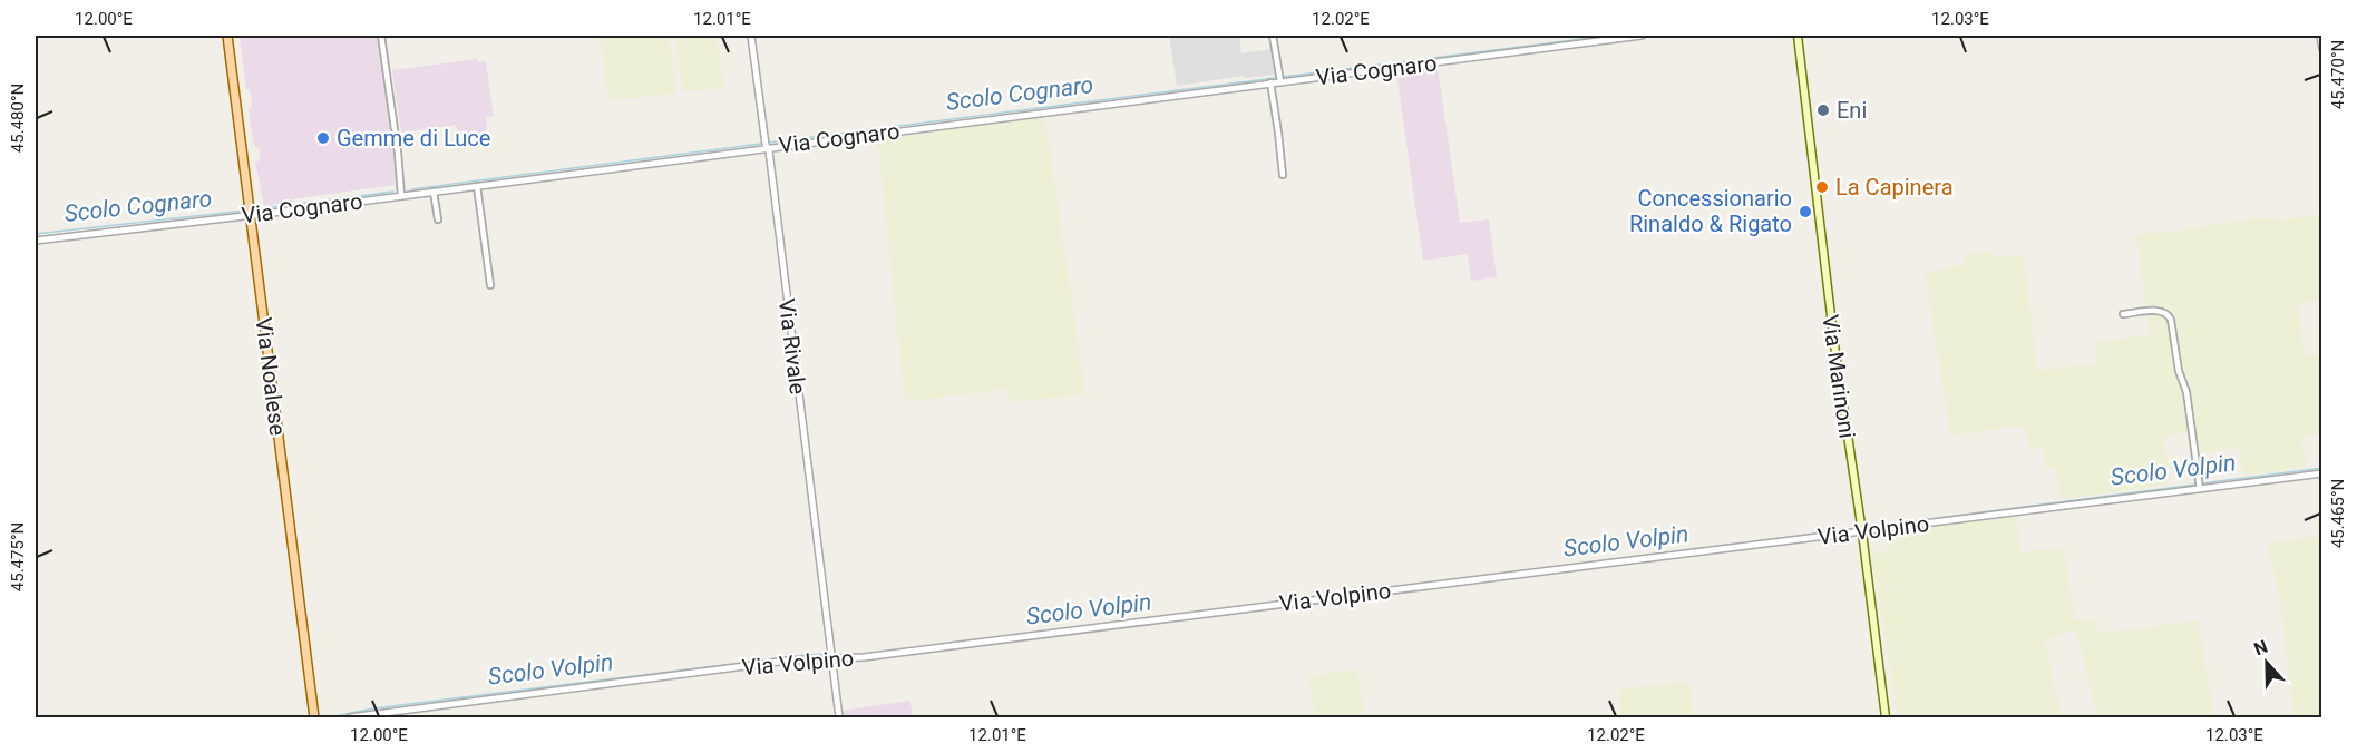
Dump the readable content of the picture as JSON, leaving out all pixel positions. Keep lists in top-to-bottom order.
{
  "streets": {
    "main road": ["Via Noalese", "Via Marinoni"],
    "street": ["Via Cognaro", "Via Rivale", "Via Volpino"]
  },
  "crossings": [
    ["Via Cognaro", "Via Rivale"],
    ["Via Cognaro", "Via Noalese"],
    ["Via Rivale", "Via Volpino"],
    ["Via Marinoni", "Via Volpino"]
  ],
  "water": ["Scolo Cognaro", "Scolo Volpin"],
  "places": [
    "Eni",
    "Gemme di Luce",
    "La Capinera",
    "Concessionario Rinaldo & Rigato"
  ],
  "north": "top",
  "coordinates": [
    "12.00°E",
    "12.01°E",
    "12.02°E",
    "12.03°E",
    "45.470°N",
    "45.480°N",
    "45.465°N",
    "45.475°N"
  ]
}
